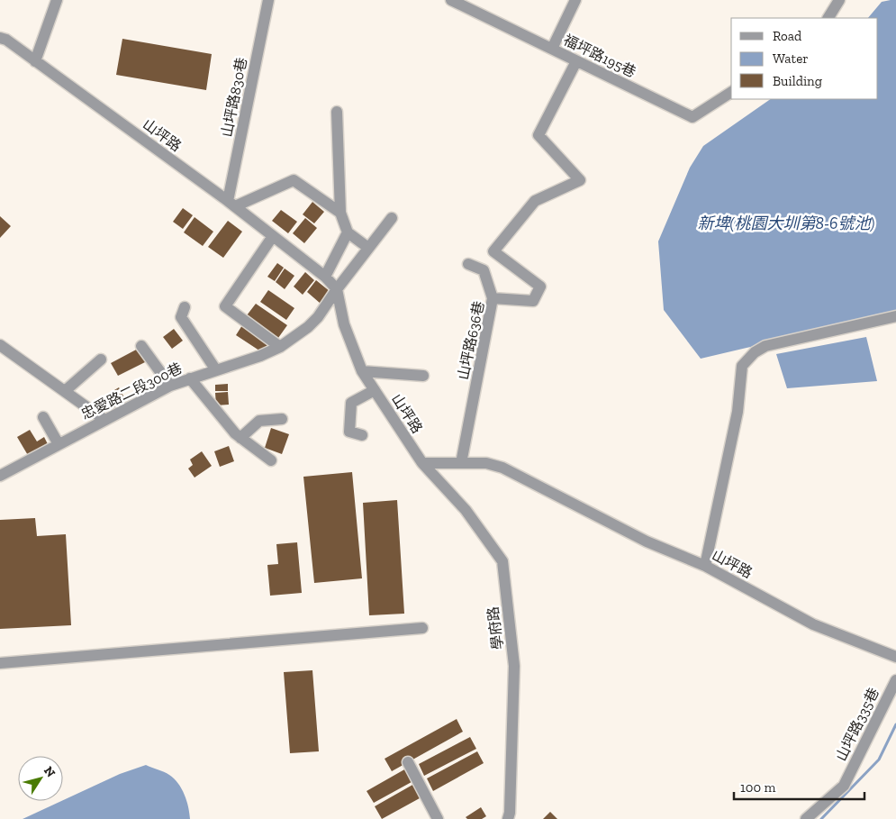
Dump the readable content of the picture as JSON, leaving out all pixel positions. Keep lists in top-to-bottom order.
{
  "streets": {
    "street": [
      "福坪路195巷",
      "山坪路830巷",
      "山坪路",
      "山坪路636巷",
      "忠愛路二段300巷",
      "學府路",
      "山坪路335巷"
    ]
  },
  "crossings": [
    ["福坪路195巷", "山坪路636巷"],
    ["山坪路830巷", "山坪路"],
    ["山坪路", "山坪路636巷"],
    ["山坪路", "忠愛路二段300巷"],
    ["山坪路", "學府路"]
  ],
  "water": ["新埤(桃園大圳第8-6號池)"],
  "legend": ["Road", "Water", "Building"],
  "scale_bar": "100 m",
  "north": "top right"
}
